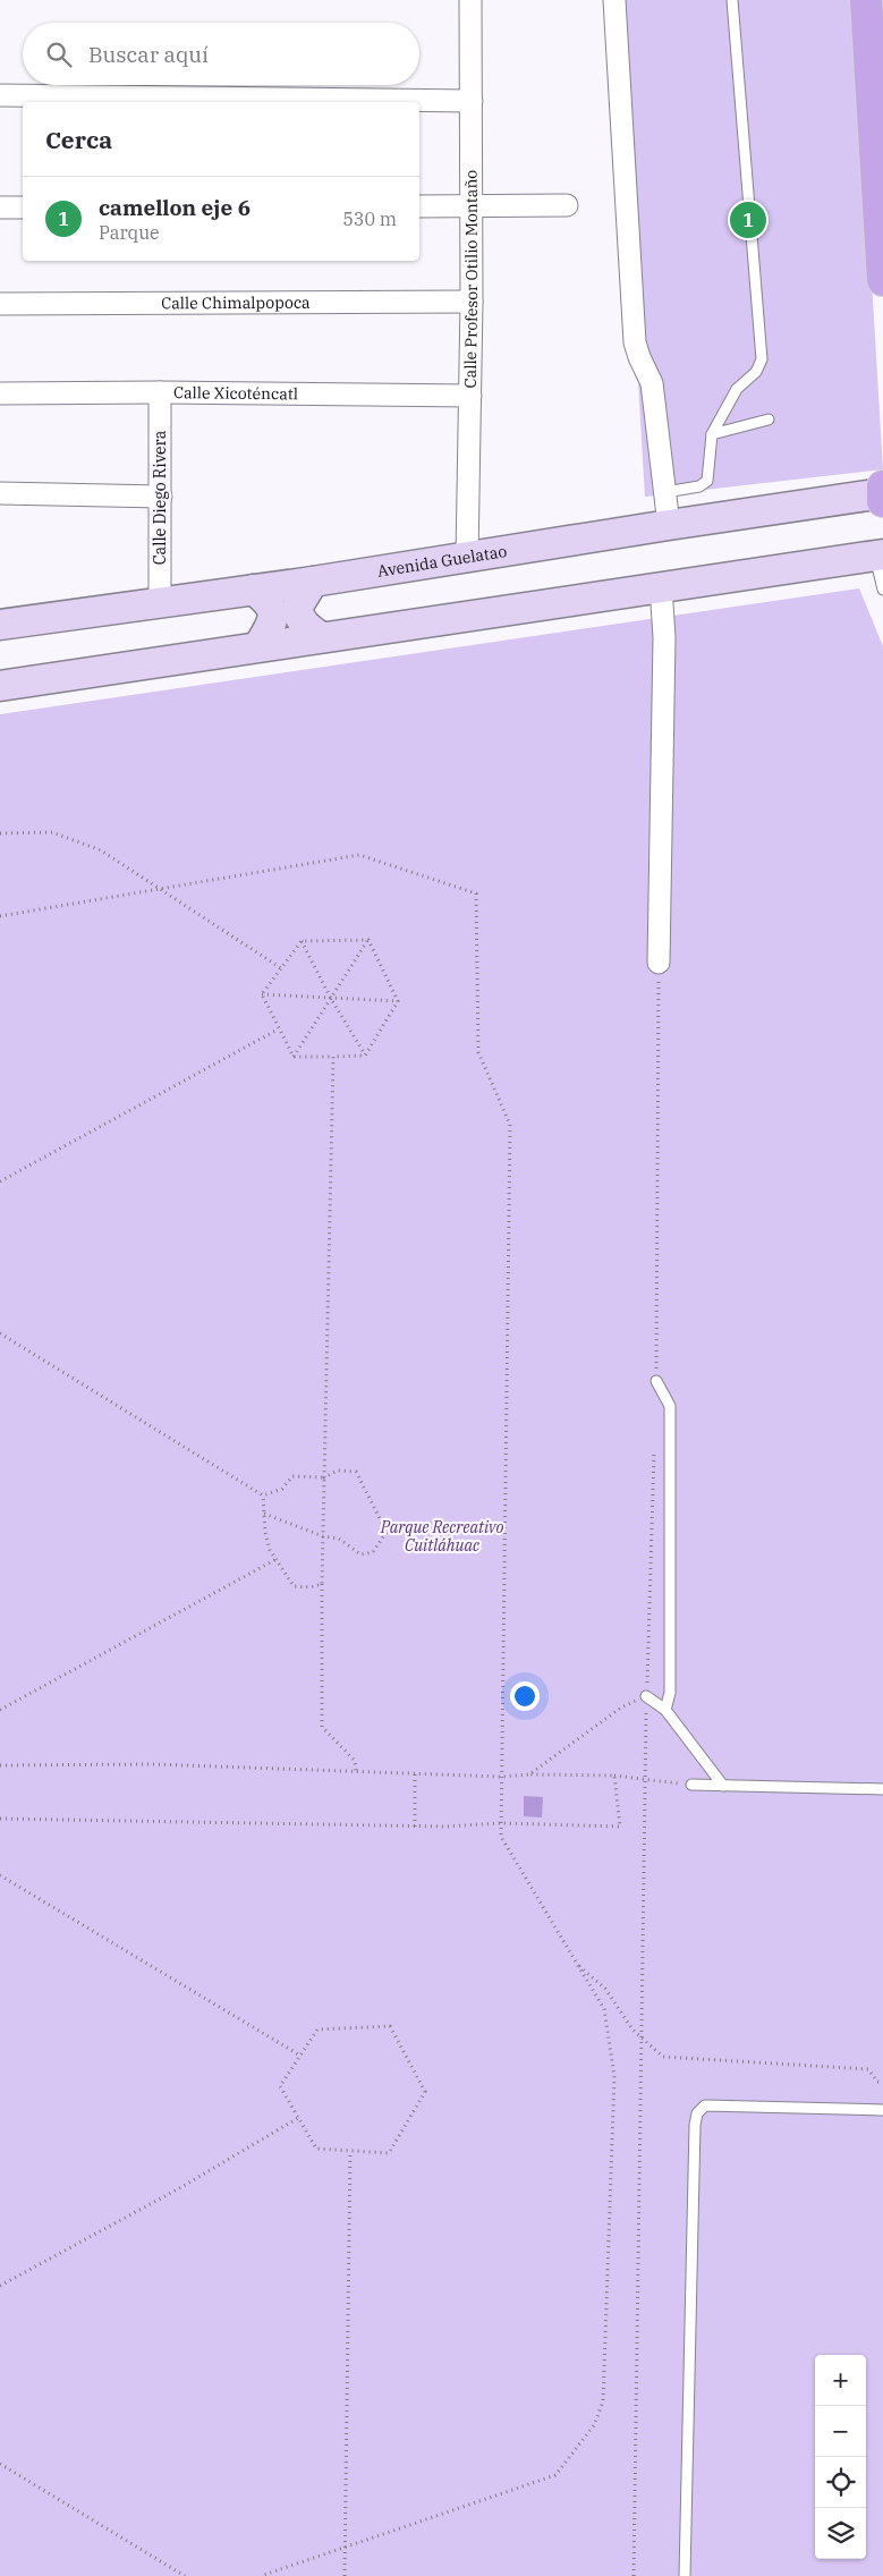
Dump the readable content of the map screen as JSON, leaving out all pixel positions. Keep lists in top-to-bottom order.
{
  "streets": {
    "main road": ["Avenida Guelatao"],
    "street": [
      "Calle Profesor Otilio Montaño",
      "Calle Chimalpopoca",
      "Calle Xicoténcatl",
      "Calle Diego Rivera"
    ]
  },
  "crossings": [
    ["Calle Profesor Otilio Montaño", "Calle Chimalpopoca"],
    ["Calle Profesor Otilio Montaño", "Calle Xicoténcatl"],
    ["Calle Profesor Otilio Montaño", "Avenida Guelatao"],
    ["Calle Xicoténcatl", "Calle Diego Rivera"],
    ["Calle Diego Rivera", "Avenida Guelatao"]
  ],
  "parks": ["Parque Recreativo Cuitláhuac"],
  "page": {
    "search": "Buscar aquí",
    "heading": "Cerca",
    "list": [
      {
        "mark": "1",
        "name": "camellon eje 6",
        "note": "Parque",
        "value": "530 m"
      }
    ],
    "pins": "1",
    "map_buttons": ["+", "−"]
  }
}
